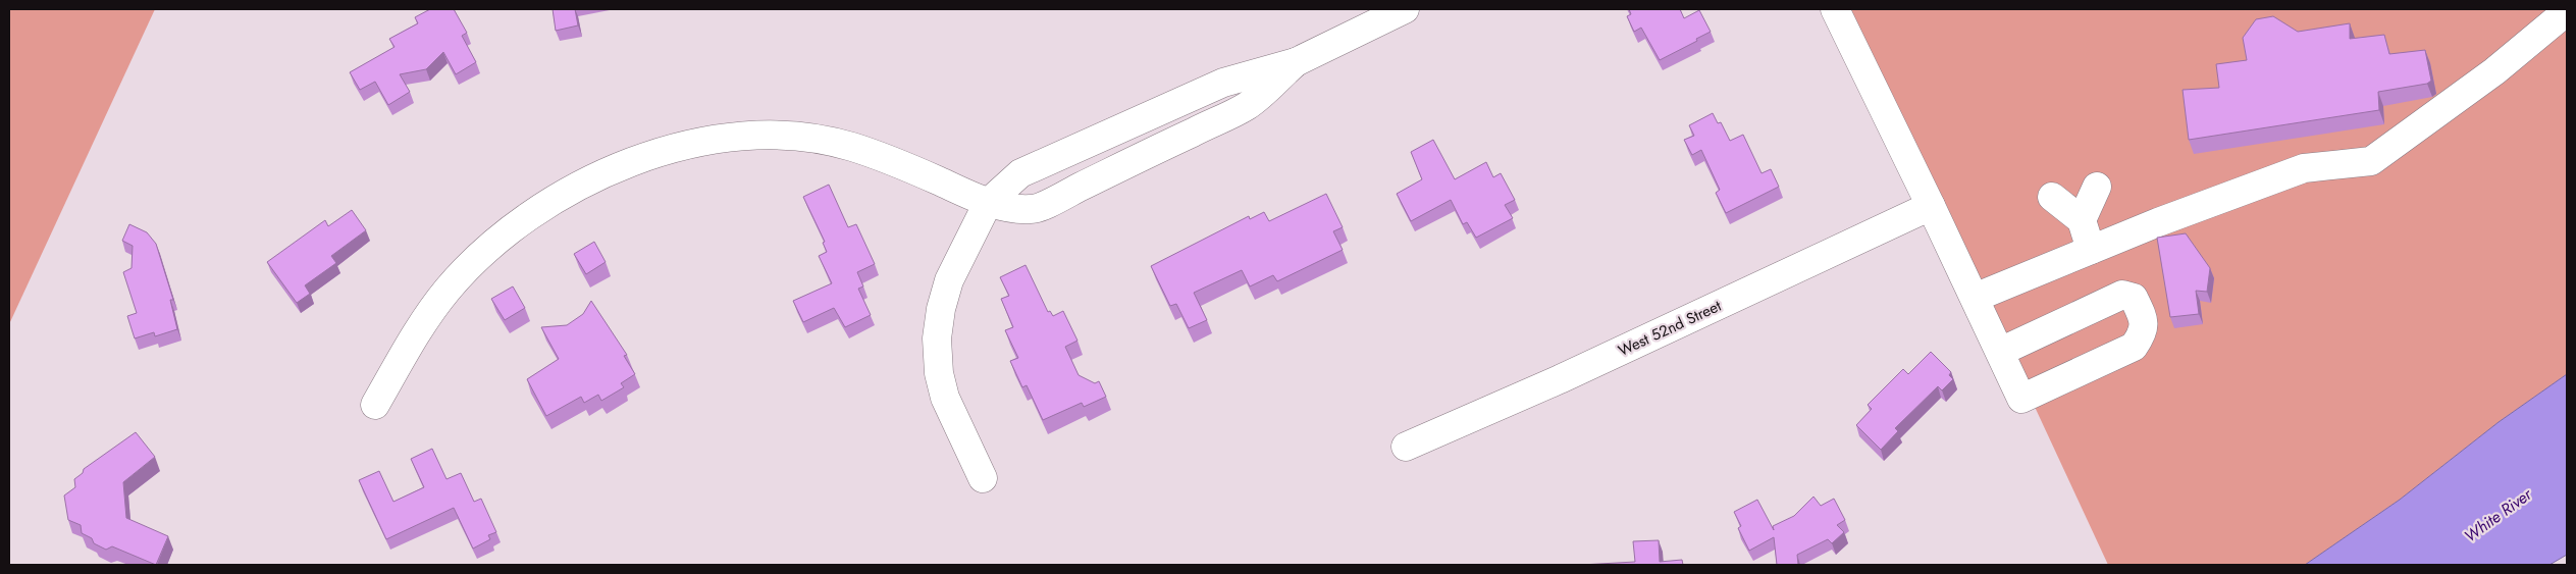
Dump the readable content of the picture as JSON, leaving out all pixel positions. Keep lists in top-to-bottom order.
{
  "streets": {
    "street": ["West 52nd Street"]
  },
  "water": ["White River"]
}
